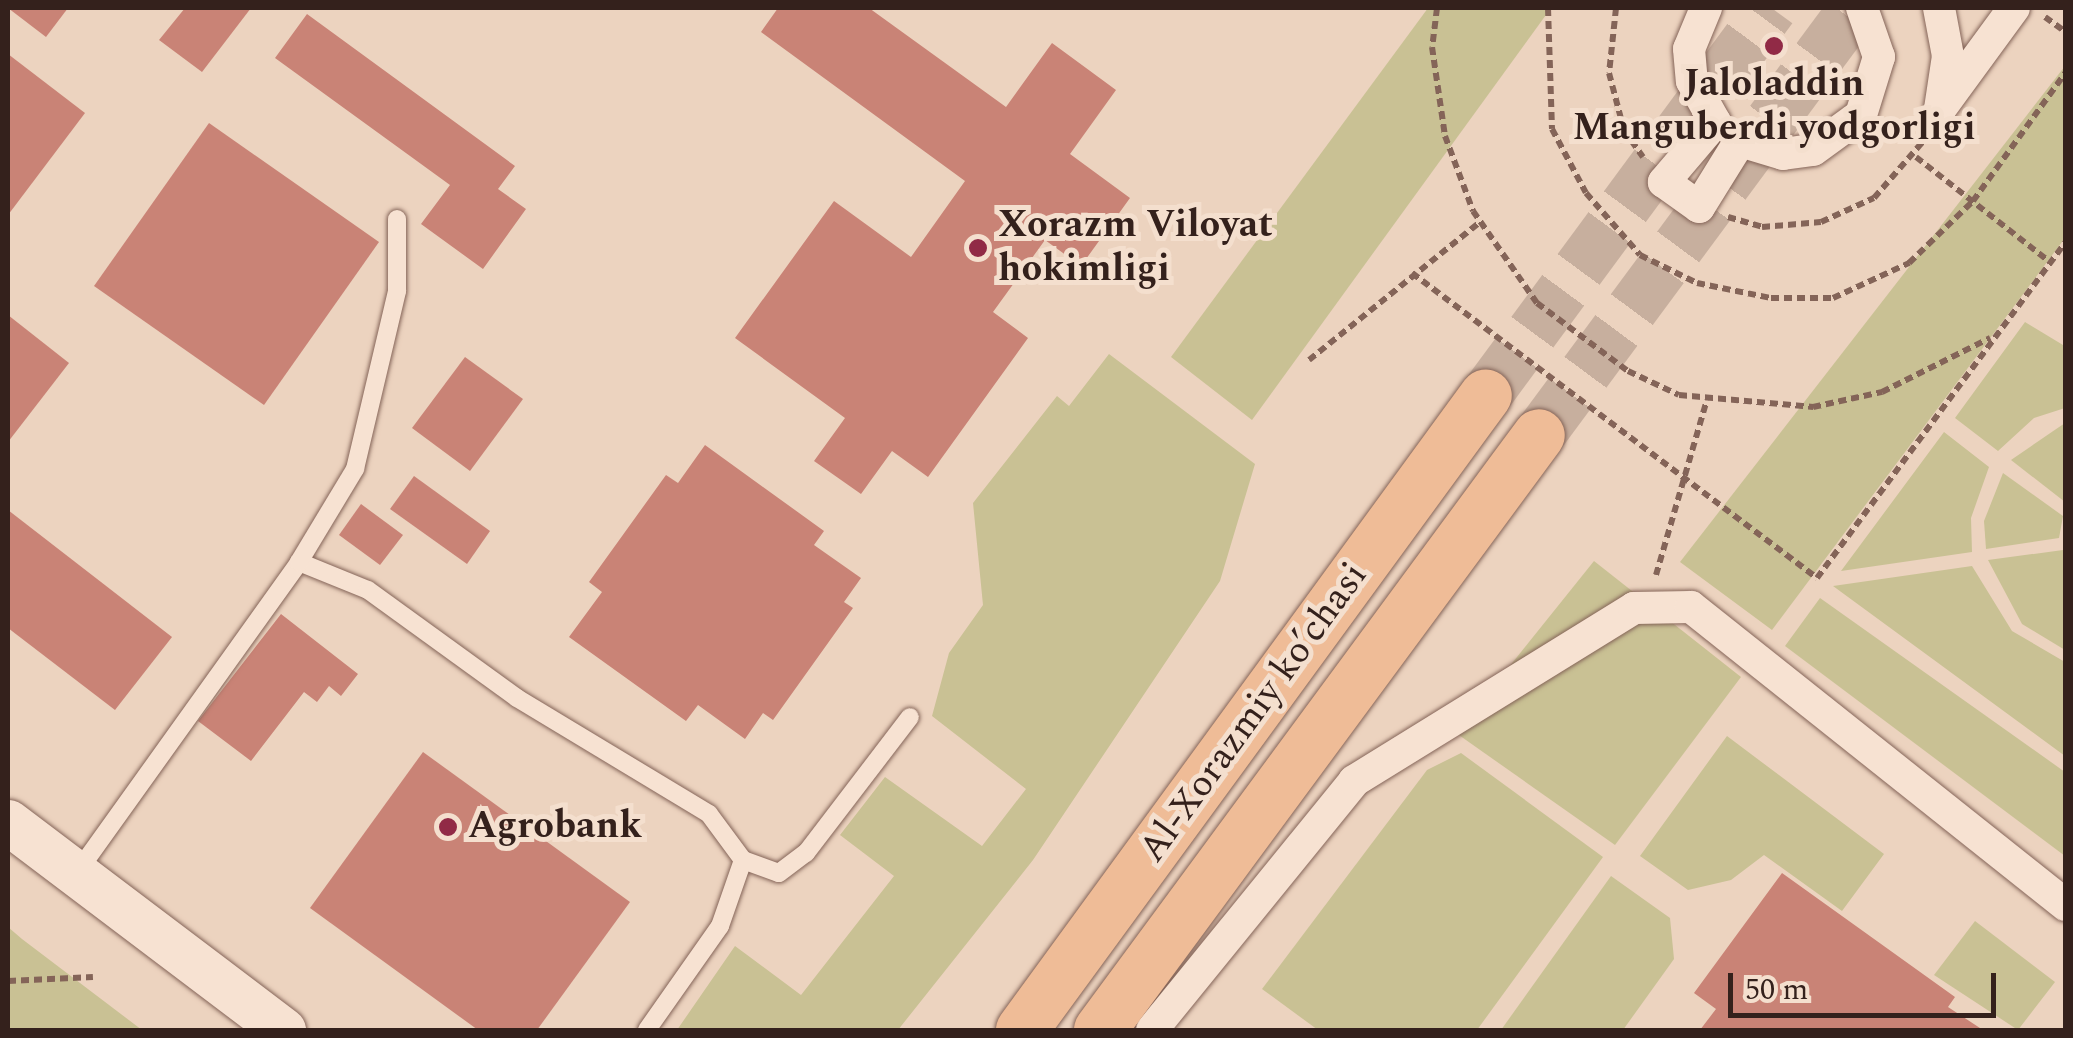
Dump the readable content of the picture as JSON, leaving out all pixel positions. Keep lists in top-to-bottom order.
{
  "streets": {
    "main road": ["Al-Xorazmiy ko’chasi"]
  },
  "places": ["Jaloladdin Manguberdi yodgorligi", "Xorazm Viloyat hokimligi", "Agrobank"],
  "scale_bar": "50 m"
}
